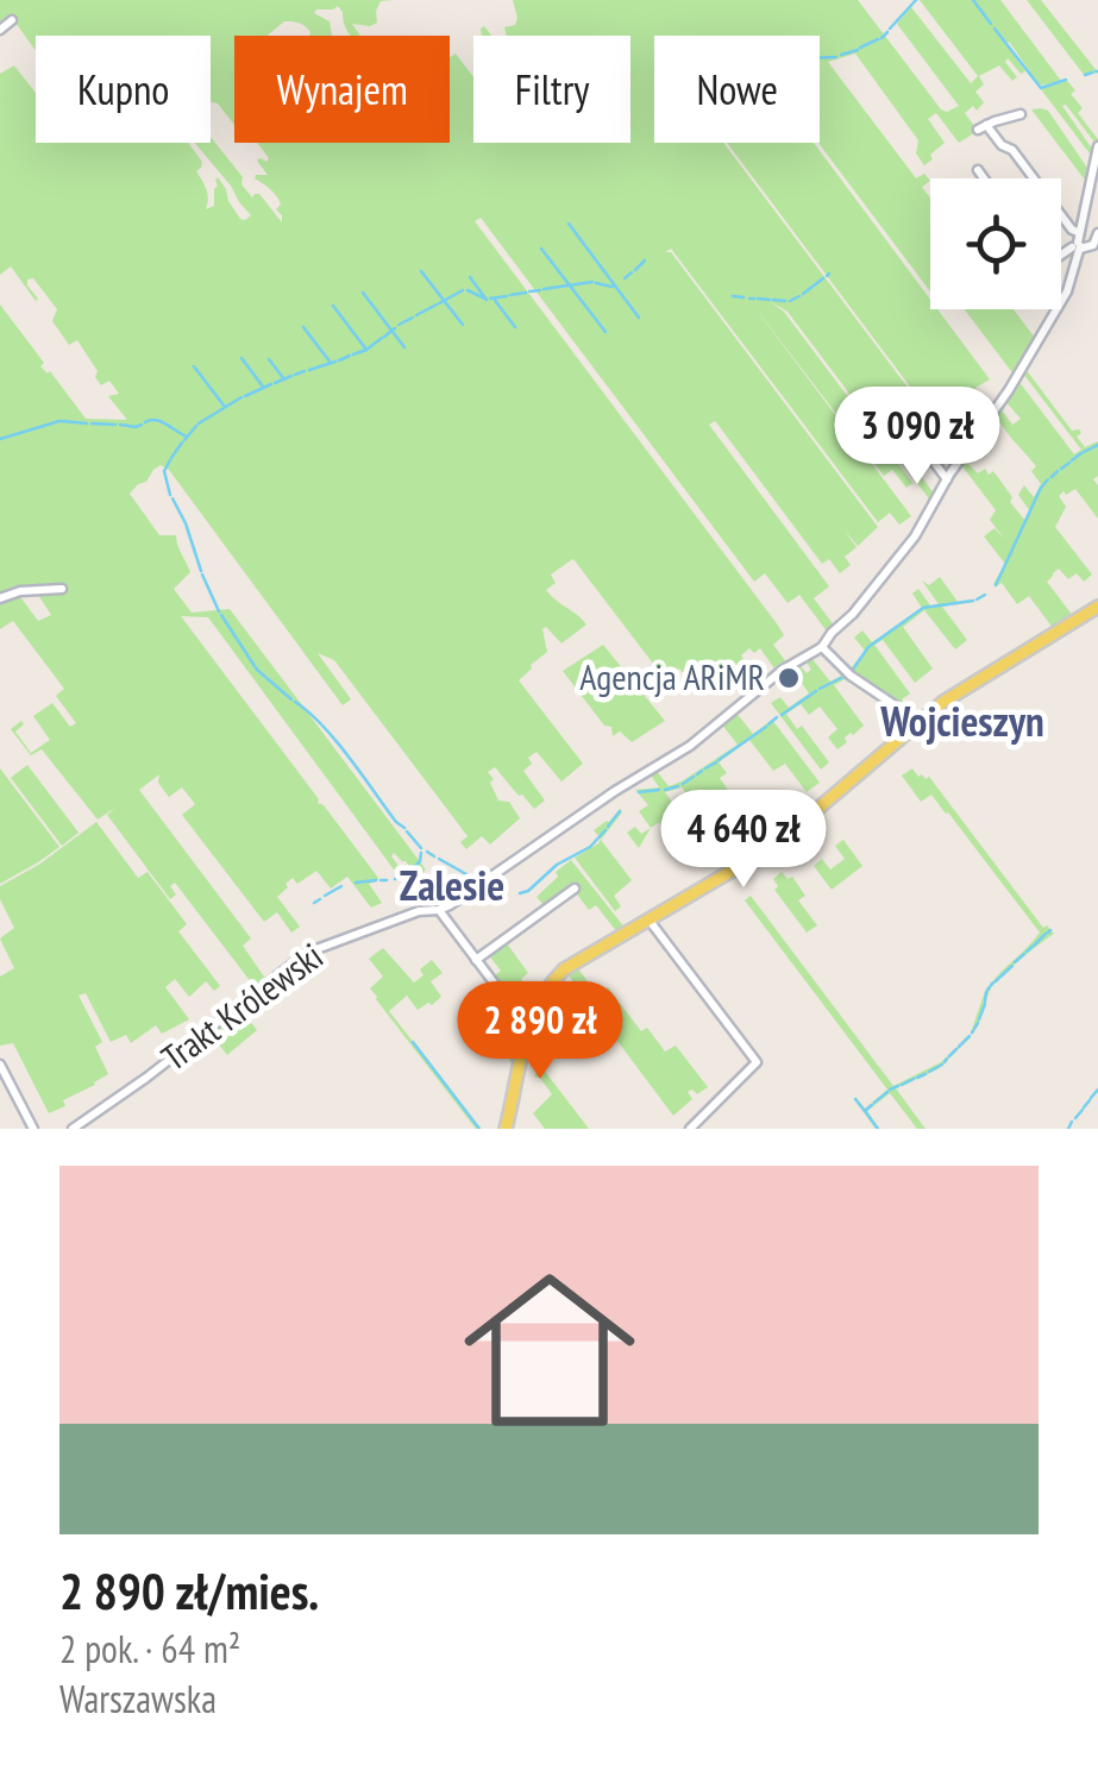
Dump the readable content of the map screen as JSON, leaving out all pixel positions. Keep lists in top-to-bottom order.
{
  "streets": {
    "street": ["Trakt Królewski"]
  },
  "districts": ["Wojcieszyn", "Zalesie"],
  "places": ["Agencja ARiMR"],
  "page": {
    "chip": [
      "Kupno",
      "Wynajem",
      "Filtry",
      "Nowe"
    ],
    "price": ["3 090 zł", "4 640 zł", "2 890 zł"],
    "list": [
      {
        "name": "2 890 zł/mies.",
        "note": "2 pok. · 64 m² · Warszawska"
      }
    ]
  }
}
